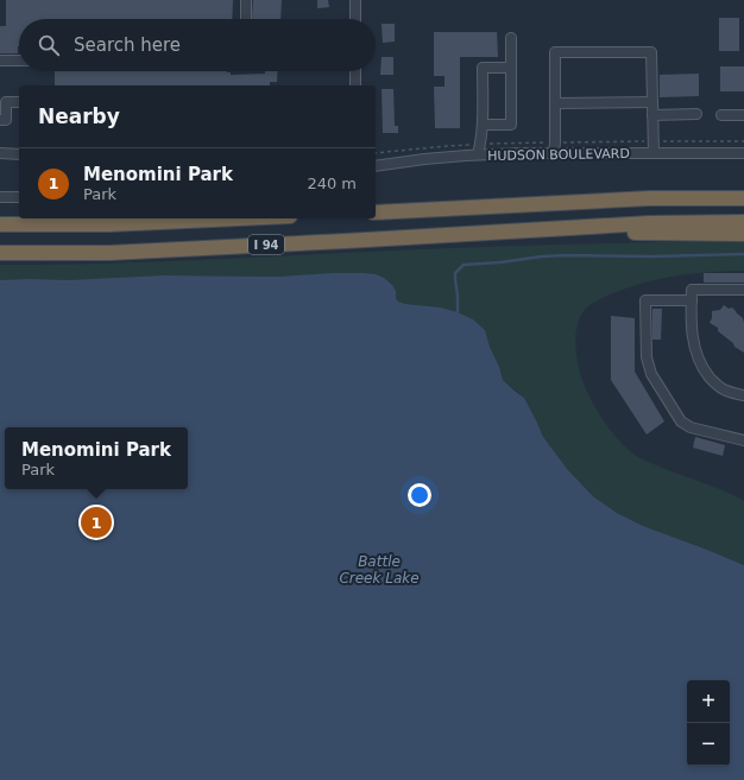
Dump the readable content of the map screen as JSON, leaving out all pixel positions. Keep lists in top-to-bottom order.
{
  "streets": {
    "highway": ["I 94"],
    "street": ["HUDSON BOULEVARD"]
  },
  "water": ["Battle Creek Lake"],
  "page": {
    "search": "Search here",
    "heading": "Nearby",
    "list": [
      {
        "mark": "1",
        "name": "Menomini Park",
        "note": "Park",
        "value": "240 m"
      }
    ],
    "popup": ["Menomini Park", "Park"],
    "pins": "1",
    "map_buttons": ["+", "−"]
  }
}
